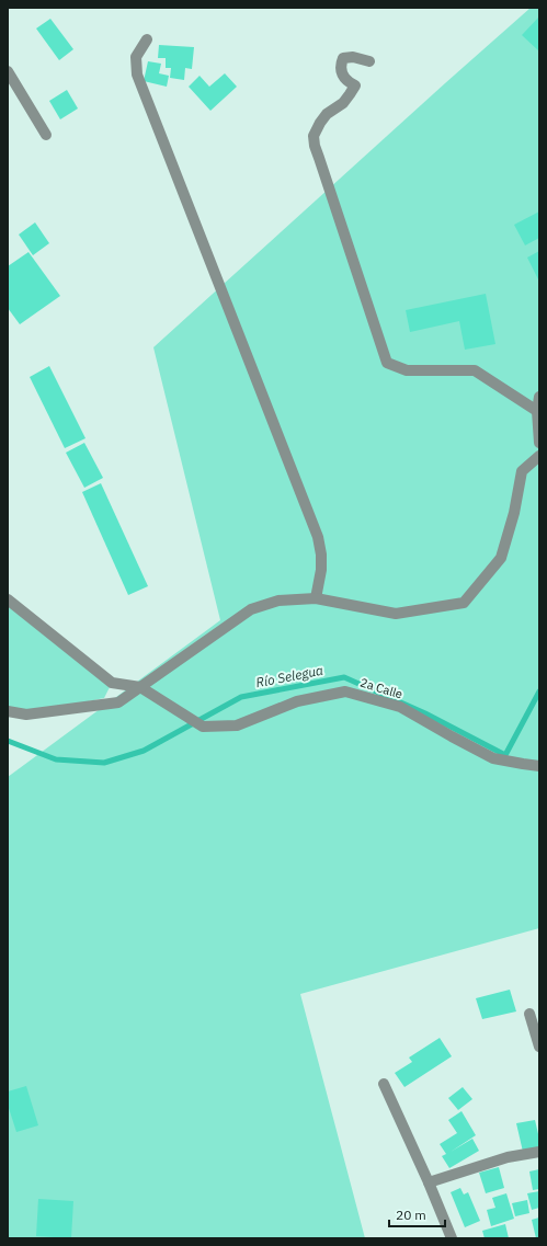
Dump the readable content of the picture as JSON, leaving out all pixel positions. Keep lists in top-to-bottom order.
{
  "streets": {
    "street": ["2a Calle"]
  },
  "water": ["Río Selegua"],
  "scale_bar": "20 m"
}
